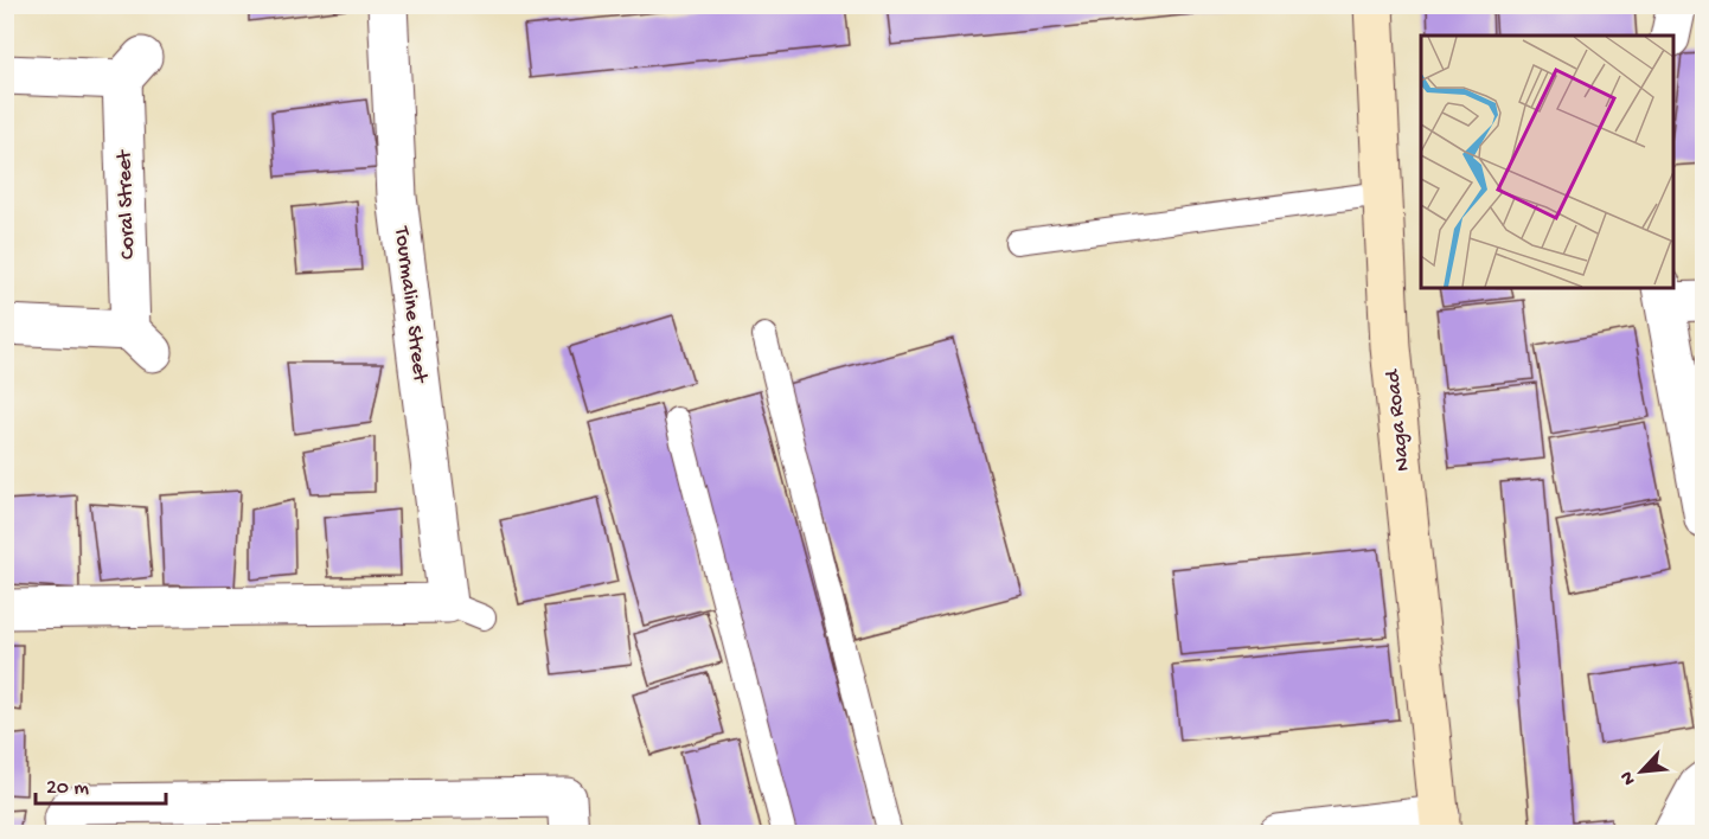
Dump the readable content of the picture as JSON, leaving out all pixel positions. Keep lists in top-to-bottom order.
{
  "streets": {
    "main road": ["Naga Road"],
    "street": ["Coral Street", "Tourmaline Street"]
  },
  "scale_bar": "20 m",
  "north": "bottom left"
}
